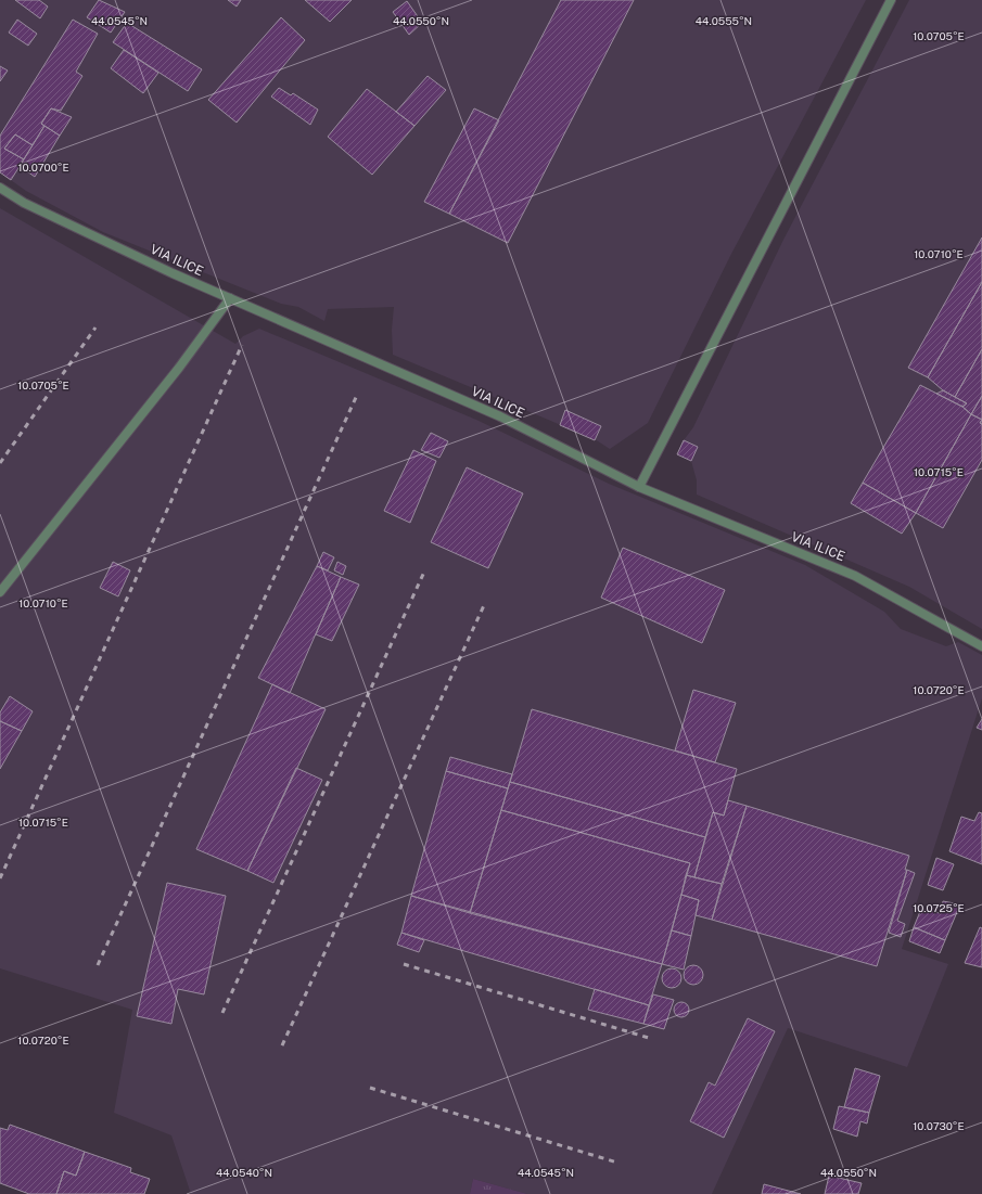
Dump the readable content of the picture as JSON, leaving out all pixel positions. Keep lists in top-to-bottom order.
{
  "streets": {
    "street": ["VIA ILICE"]
  },
  "coordinates": [
    "44.0555°N",
    "44.0545°N",
    "44.0550°N",
    "10.0705°E",
    "10.0700°E",
    "10.0710°E",
    "10.0715°E",
    "10.0720°E",
    "10.0725°E",
    "10.0730°E",
    "44.0540°N"
  ]
}
